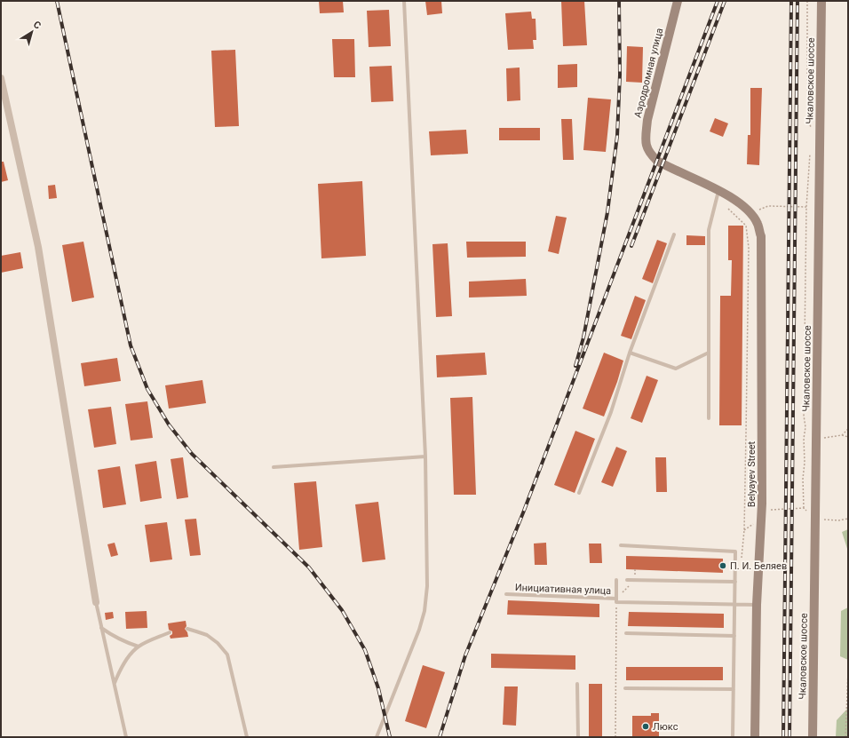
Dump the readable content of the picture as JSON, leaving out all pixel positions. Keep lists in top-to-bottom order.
{
  "streets": {
    "street": ["Аэродромная улица", "Чкаловское шоссе", "Belyayev Street"],
    "lane": ["Инициативная улица"]
  },
  "crossings": [
    ["Аэродромная улица", "Belyayev Street"],
    ["Belyayev Street", "Инициативная улица"]
  ],
  "places": ["П. И. Беляев", "Люкс"],
  "north": "top right"
}
